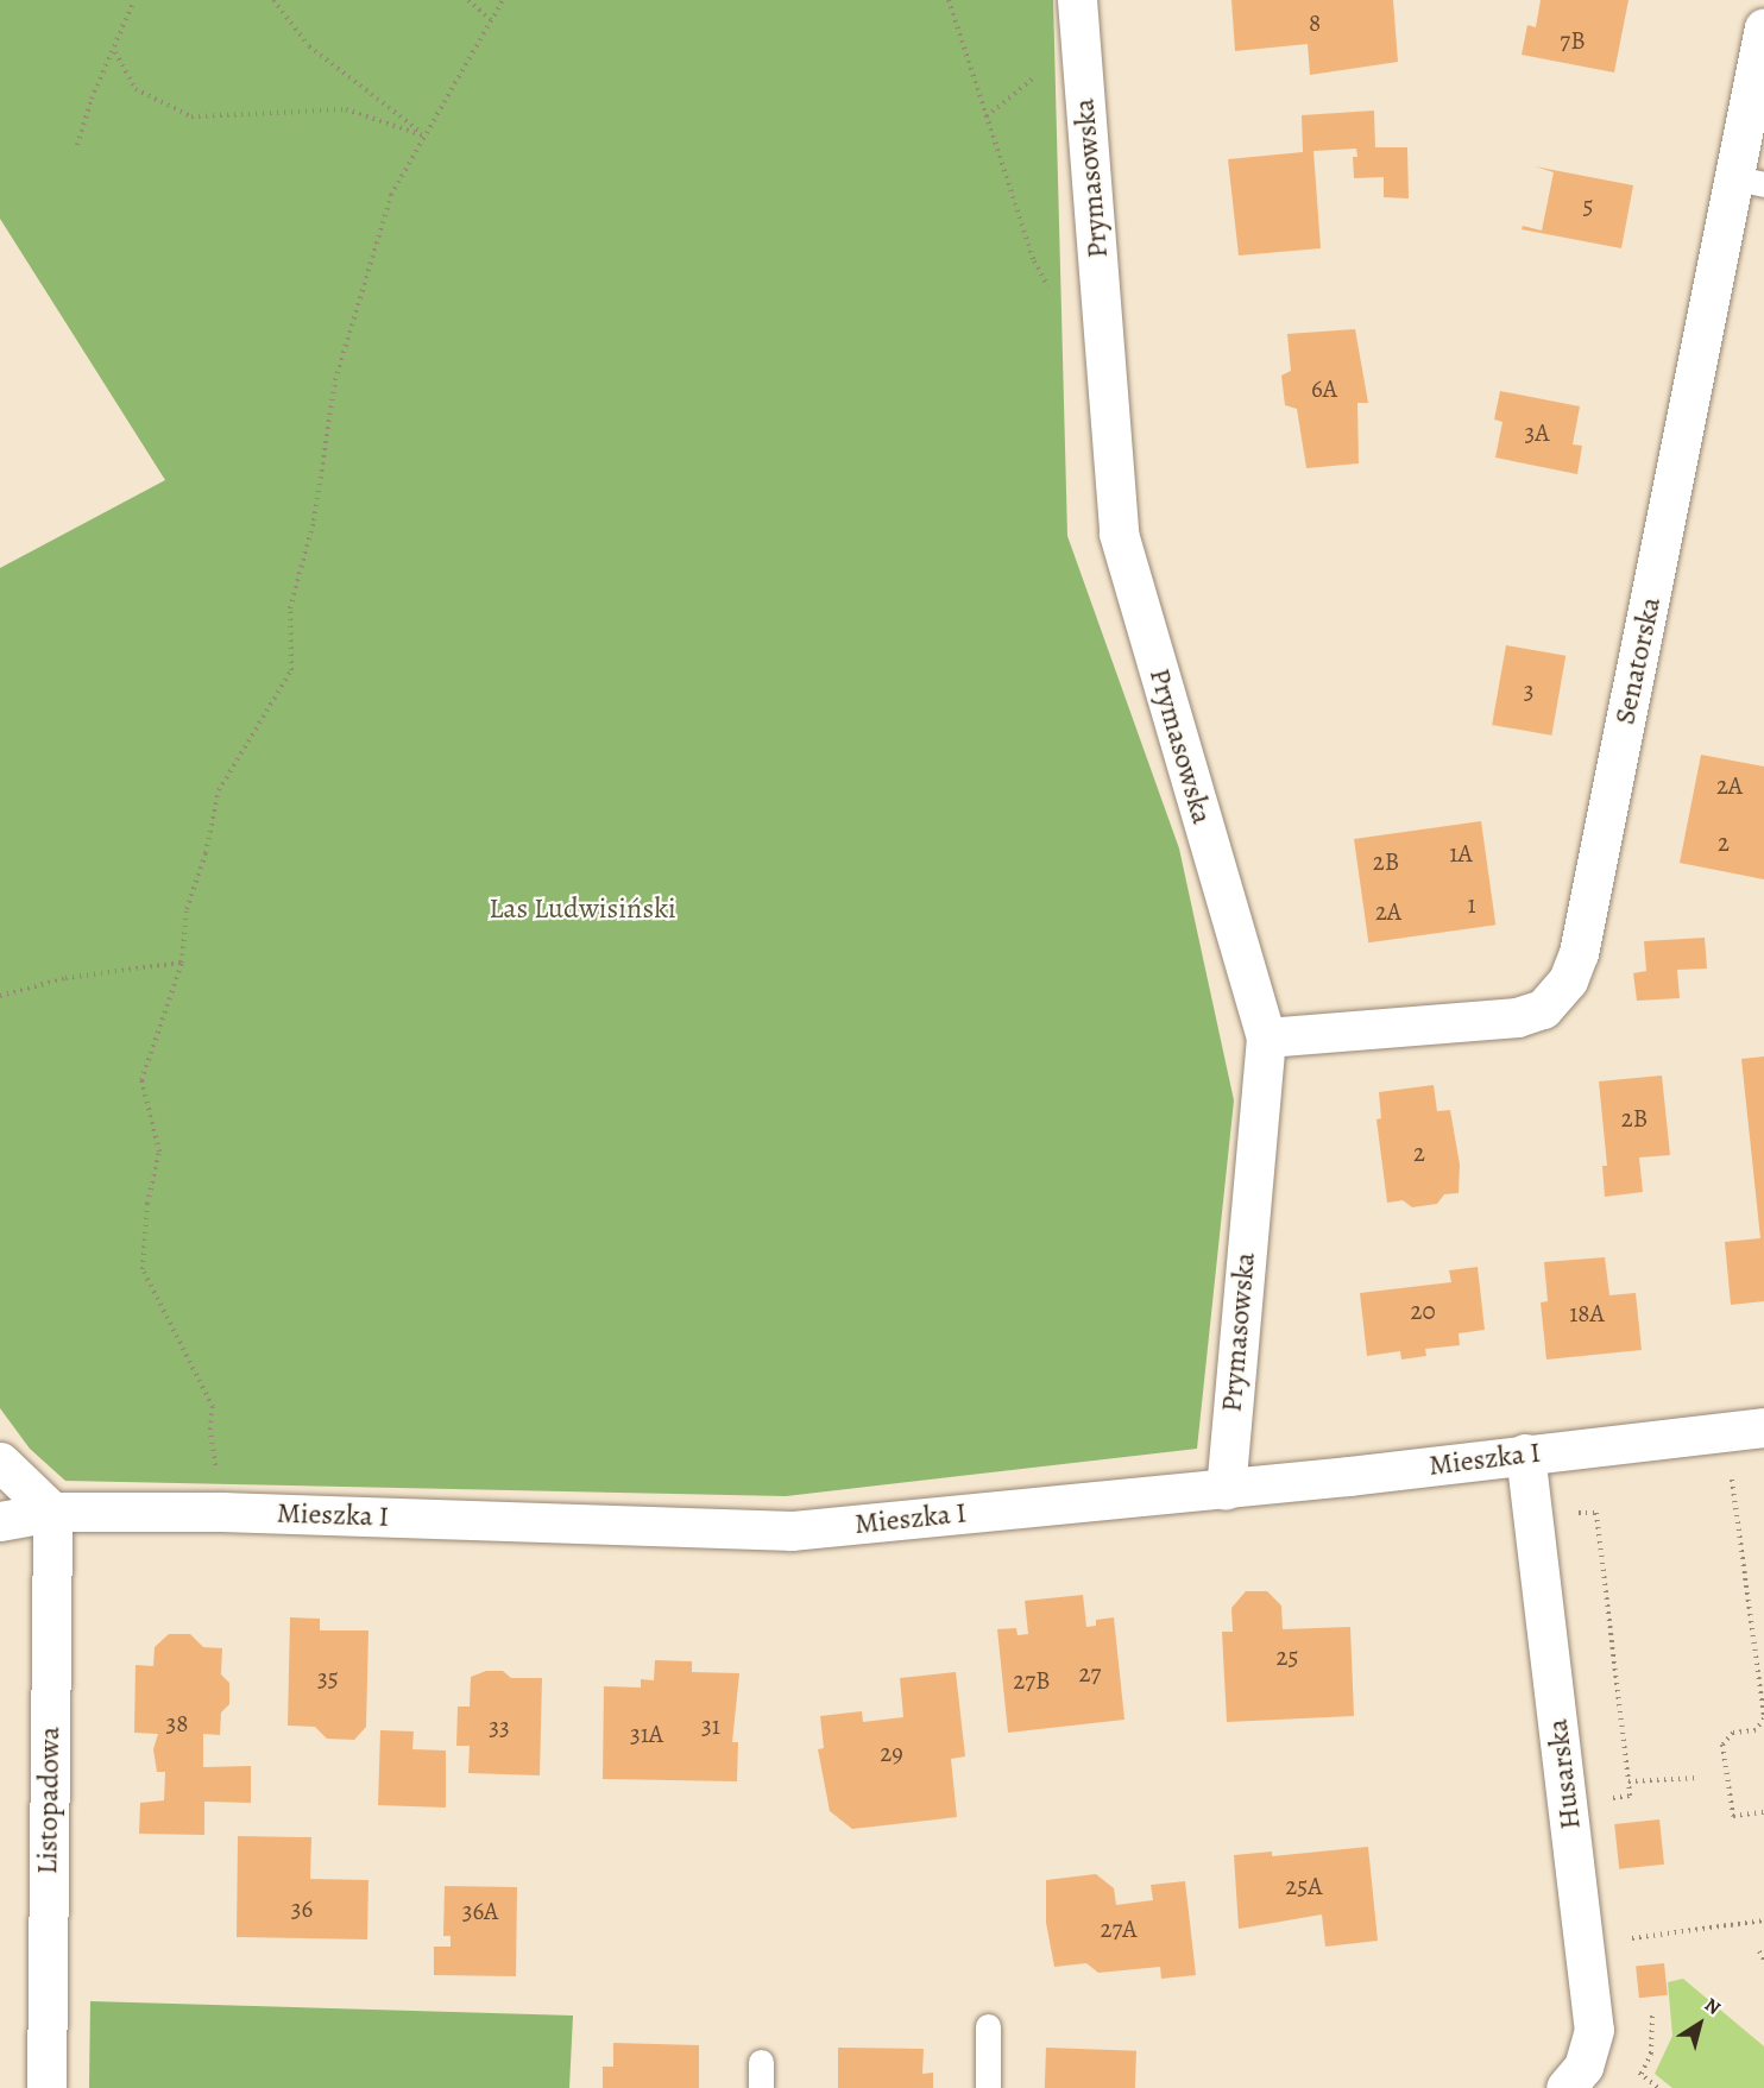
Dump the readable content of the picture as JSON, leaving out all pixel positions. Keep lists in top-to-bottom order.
{
  "streets": {
    "street": [
      "Prymasowska",
      "Senatorska",
      "Mieszka I",
      "Husarska",
      "Listopadowa"
    ]
  },
  "crossings": [
    ["Prymasowska", "Senatorska"],
    ["Prymasowska", "Mieszka I"],
    ["Mieszka I", "Husarska"],
    ["Mieszka I", "Listopadowa"]
  ],
  "parks": ["Las Ludwisiński"],
  "house_numbers": [
    "8",
    "7B",
    "5",
    "6A",
    "3A",
    "3",
    "2A",
    "2",
    "1A",
    "2B",
    "1",
    "2A",
    "2B",
    "2",
    "20",
    "18A",
    "25",
    "27",
    "35",
    "27B",
    "38",
    "31",
    "33",
    "31A",
    "29",
    "25A",
    "36",
    "36A",
    "27A"
  ],
  "north": "top right"
}
